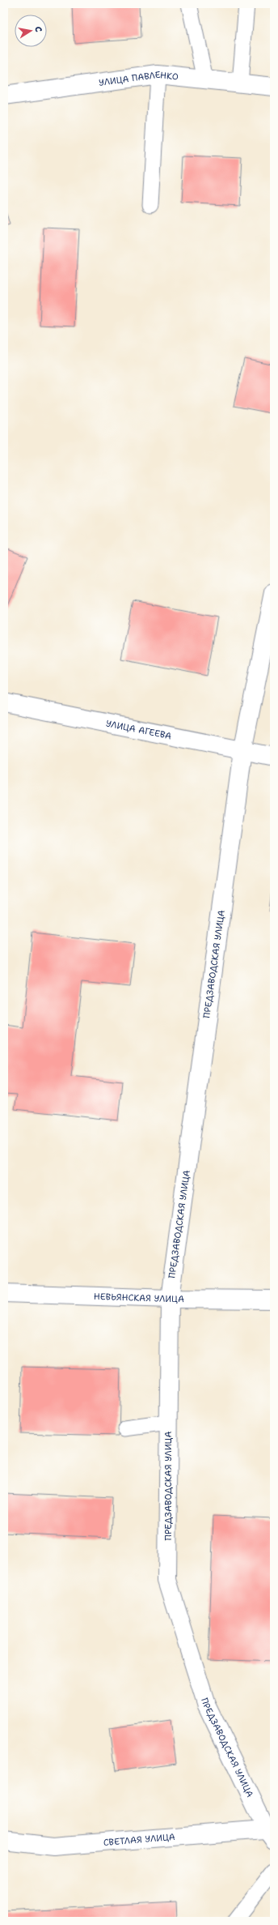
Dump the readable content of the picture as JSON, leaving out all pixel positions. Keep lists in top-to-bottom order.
{
  "streets": {
    "street": [
      "УЛИЦА ПАВЛЕНКО",
      "УЛИЦА АГЕЕВА",
      "ПРЕДЗАВОДСКАЯ УЛИЦА",
      "НЕВЬЯНСКАЯ УЛИЦА",
      "СВЕТЛАЯ УЛИЦА"
    ]
  },
  "crossings": [
    ["УЛИЦА АГЕЕВА", "ПРЕДЗАВОДСКАЯ УЛИЦА"],
    ["ПРЕДЗАВОДСКАЯ УЛИЦА", "НЕВЬЯНСКАЯ УЛИЦА"],
    ["ПРЕДЗАВОДСКАЯ УЛИЦА", "СВЕТЛАЯ УЛИЦА"]
  ],
  "north": "right"
}
